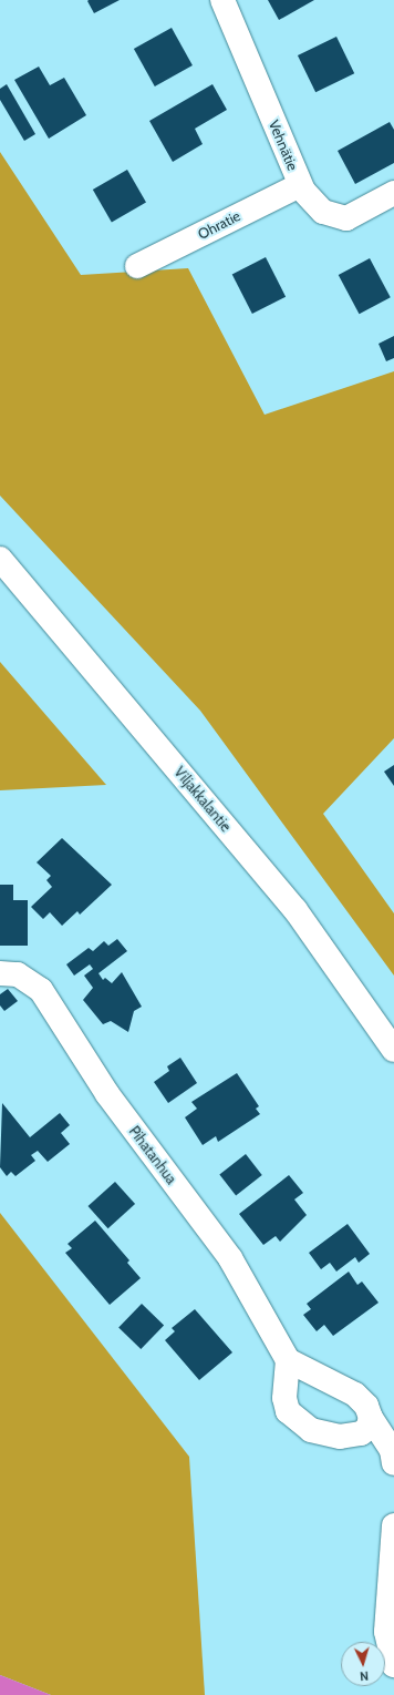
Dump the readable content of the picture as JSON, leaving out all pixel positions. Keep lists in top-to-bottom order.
{
  "streets": {
    "street": [
      "Vehnätie",
      "Ohratie",
      "Viljakkalantie",
      "Pihatanhua"
    ]
  },
  "crossings": [
    ["Vehnätie", "Ohratie"]
  ],
  "north": "bottom"
}
